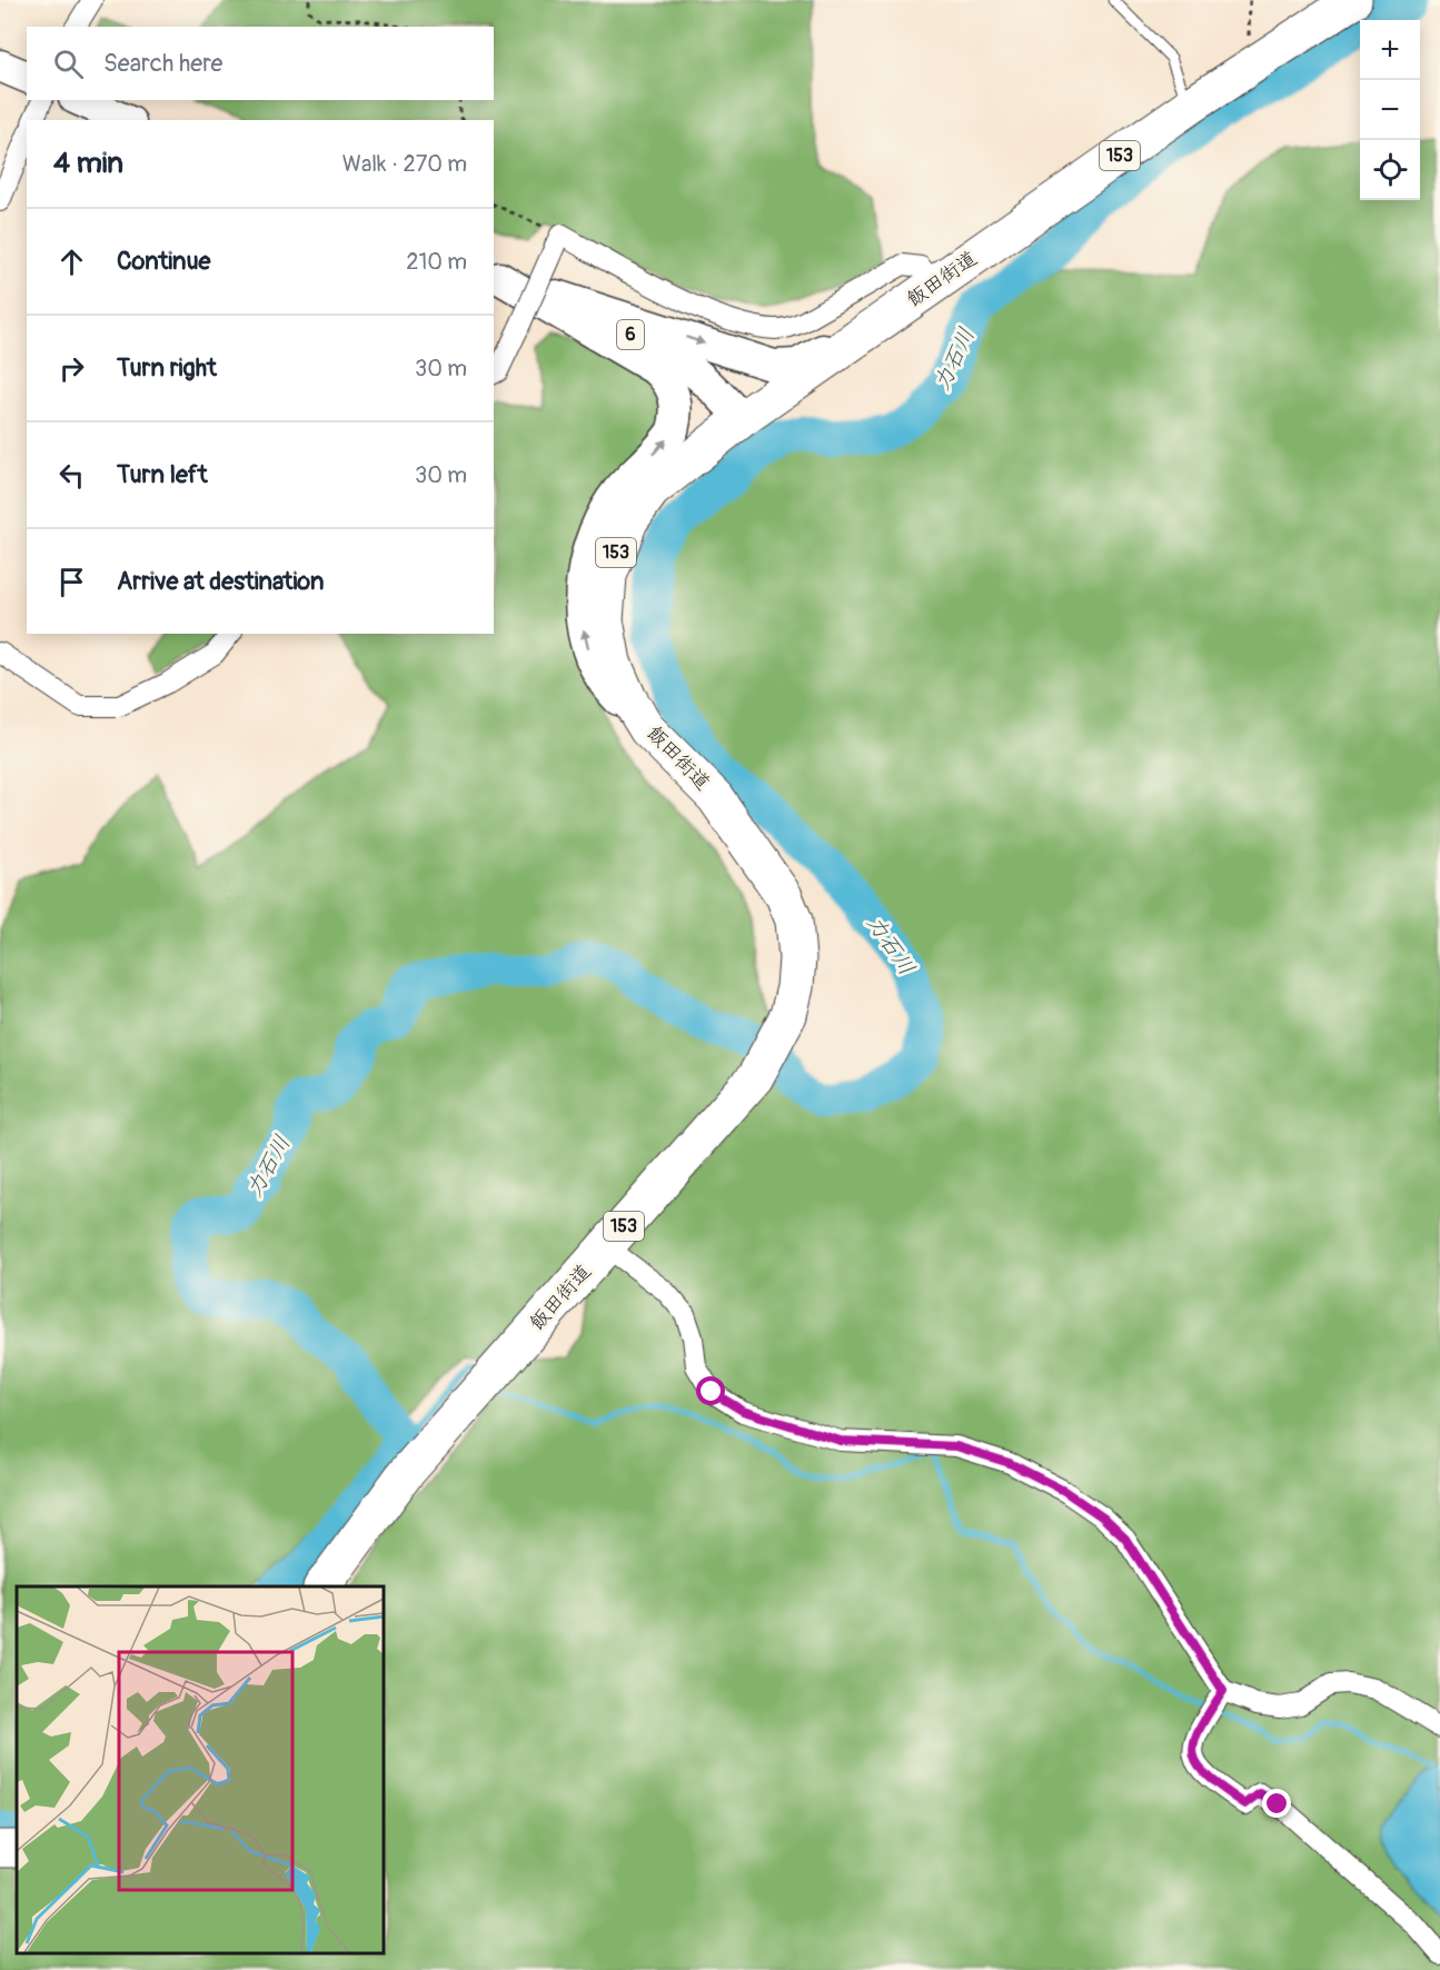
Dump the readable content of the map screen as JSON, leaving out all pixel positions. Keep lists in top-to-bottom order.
{
  "streets": {
    "highway": ["153", "飯田街道"],
    "main road": ["6"]
  },
  "crossings": [
    ["飯田街道", "6"]
  ],
  "water": ["力石川"],
  "page": {
    "map_buttons": ["+", "−"],
    "search": "Search here",
    "heading": ["4 min", "Walk · 270 m"],
    "list": [
      ["Continue", "210 m"],
      ["Turn right", "30 m"],
      ["Turn left", "30 m"],
      "Arrive at destination"
    ]
  }
}
